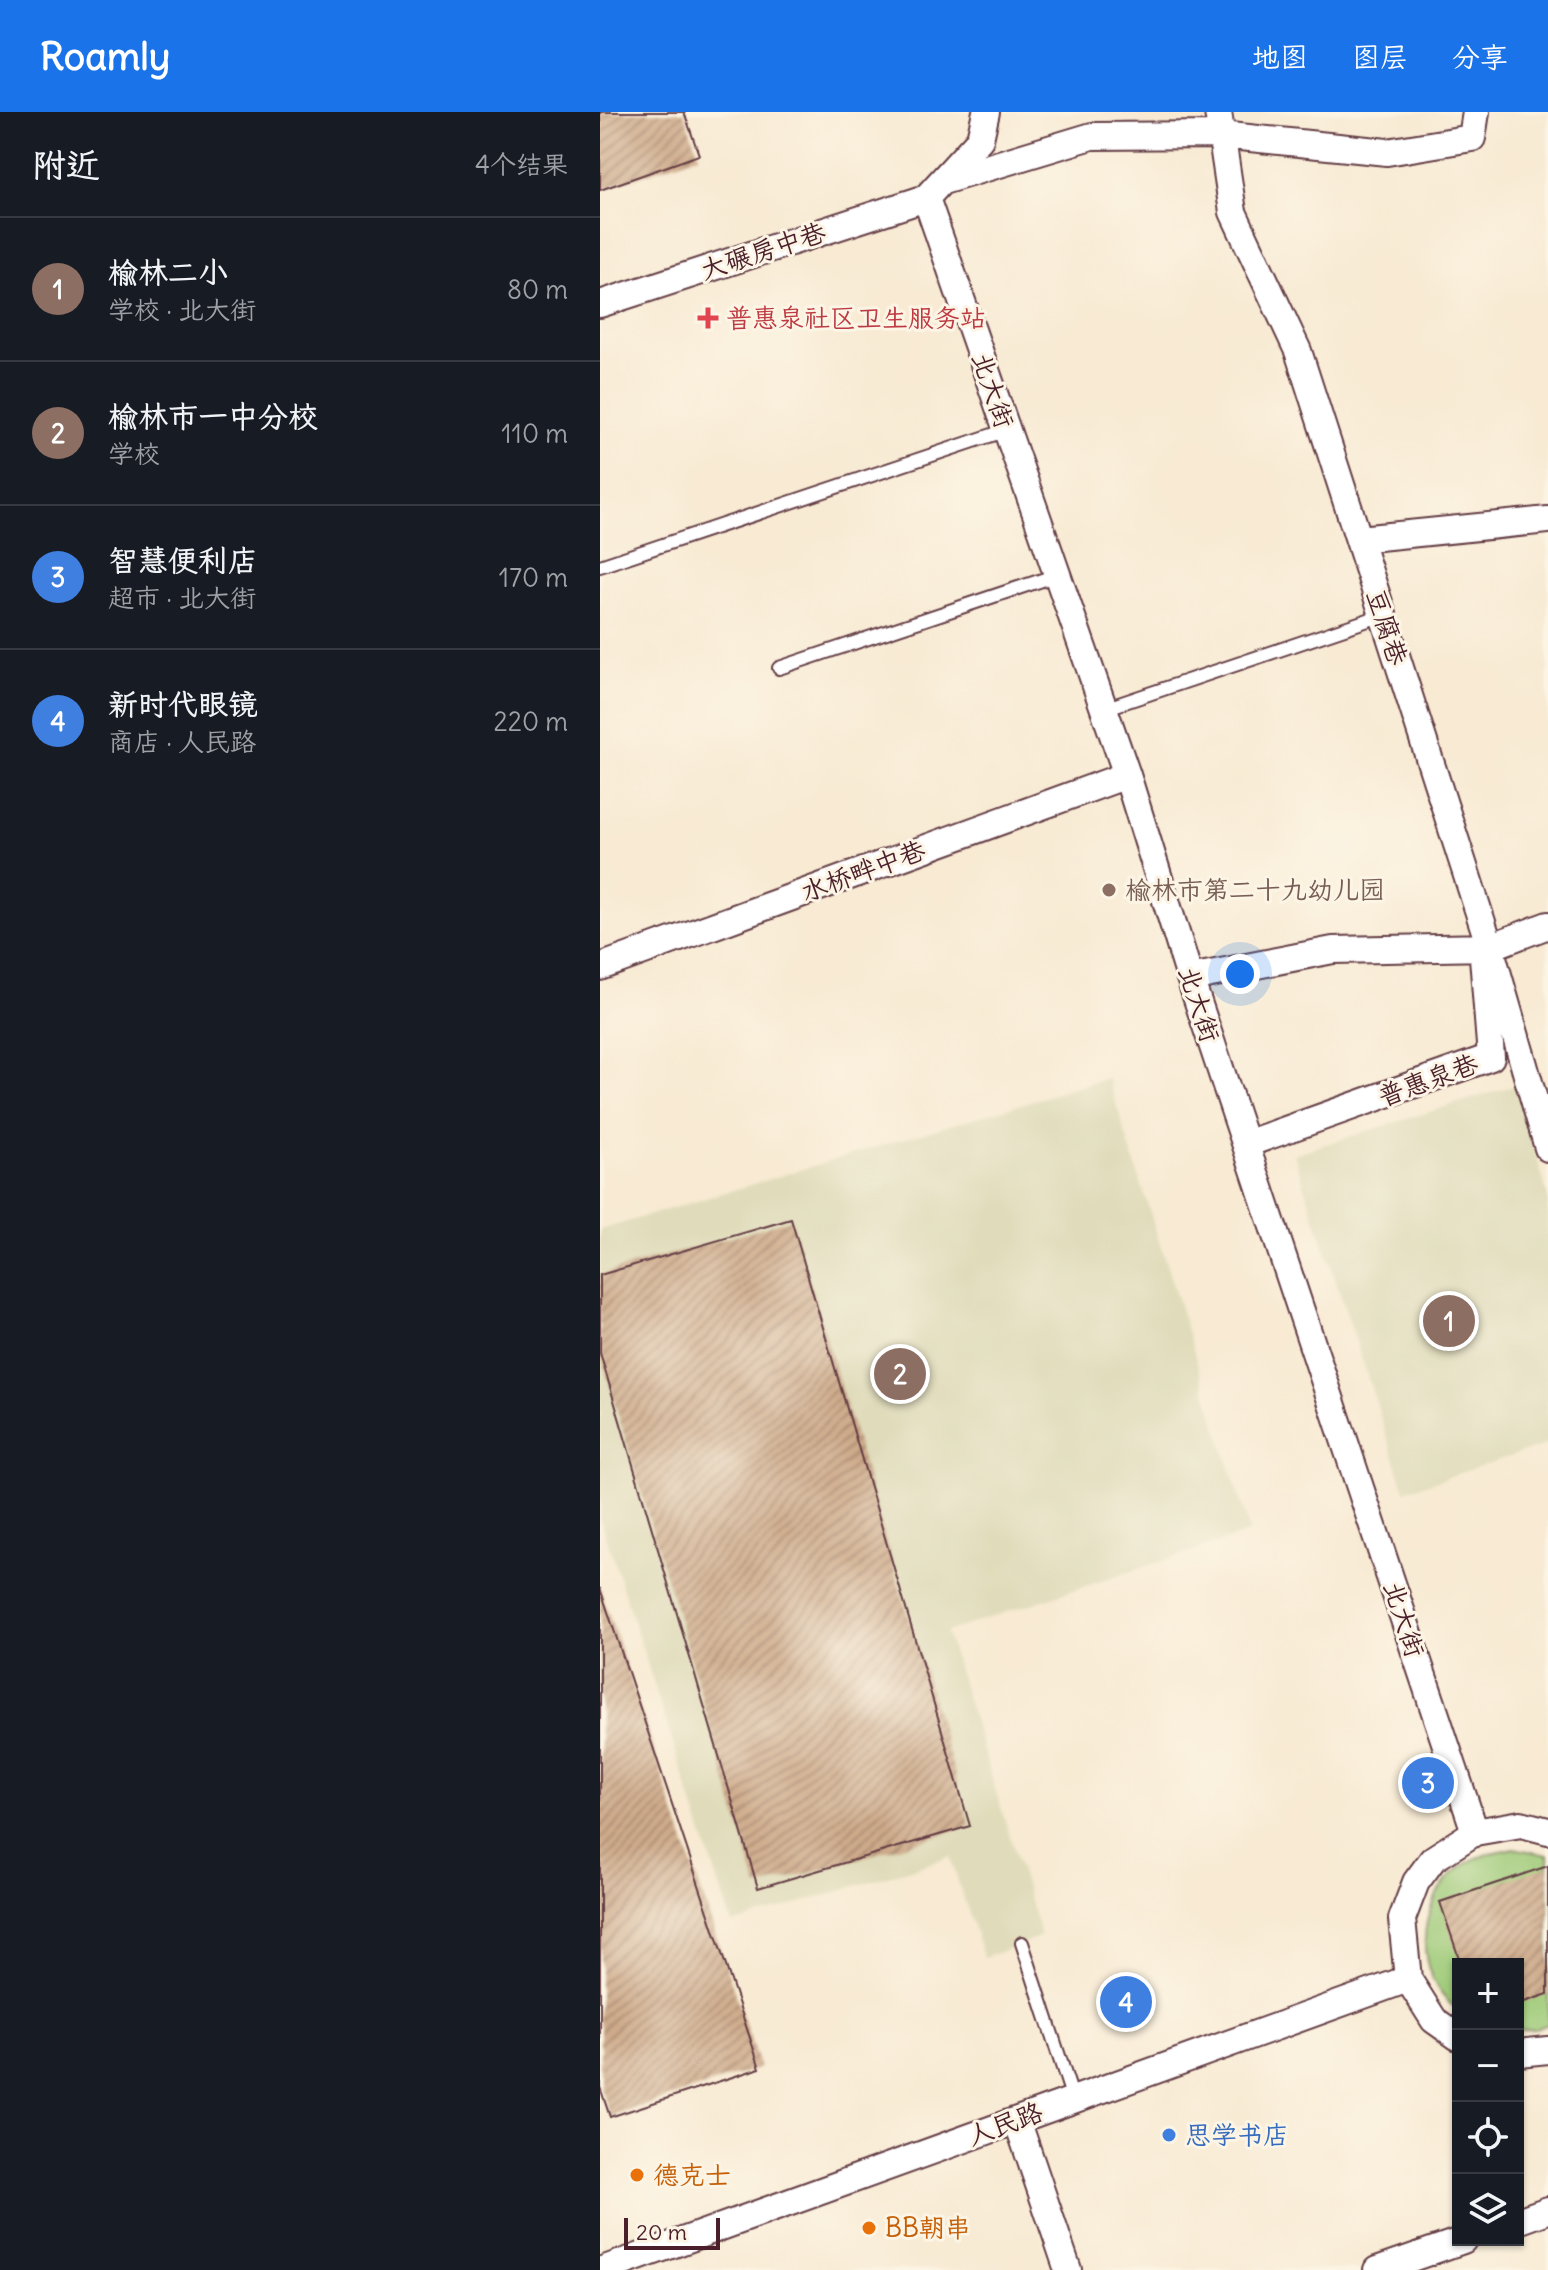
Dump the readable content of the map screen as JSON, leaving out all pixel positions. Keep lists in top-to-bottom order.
{
  "streets": {
    "street": [
      "大碾房中巷",
      "北大街",
      "豆腐巷",
      "水桥畔中巷",
      "普惠泉巷",
      "人民路"
    ]
  },
  "crossings": [
    ["大碾房中巷", "北大街"],
    ["大碾房中巷", "豆腐巷"],
    ["北大街", "水桥畔中巷"],
    ["北大街", "普惠泉巷"],
    ["豆腐巷", "普惠泉巷"]
  ],
  "places": {
    "health": ["普惠泉社区卫生服务站"],
    "other": [
      "榆林市第二十九幼儿园",
      "思学书店",
      "德克士",
      "BB朝串"
    ]
  },
  "scale_bar": "20 m",
  "page": {
    "header": "Roamly",
    "nav": ["地图", "图层", "分享"],
    "heading": ["附近", "4个结果"],
    "list": [
      {
        "mark": "1",
        "name": "榆林二小",
        "note": "学校 · 北大街",
        "value": "80 m"
      },
      {
        "mark": "2",
        "name": "榆林市一中分校",
        "note": "学校",
        "value": "110 m"
      },
      {
        "mark": "3",
        "name": "智慧便利店",
        "note": "超市 · 北大街",
        "value": "170 m"
      },
      {
        "mark": "4",
        "name": "新时代眼镜",
        "note": "商店 · 人民路",
        "value": "220 m"
      }
    ],
    "pins": [
      "1",
      "2",
      "3",
      "4"
    ],
    "map_buttons": ["+", "−"],
    "scale": "20 m"
  }
}
